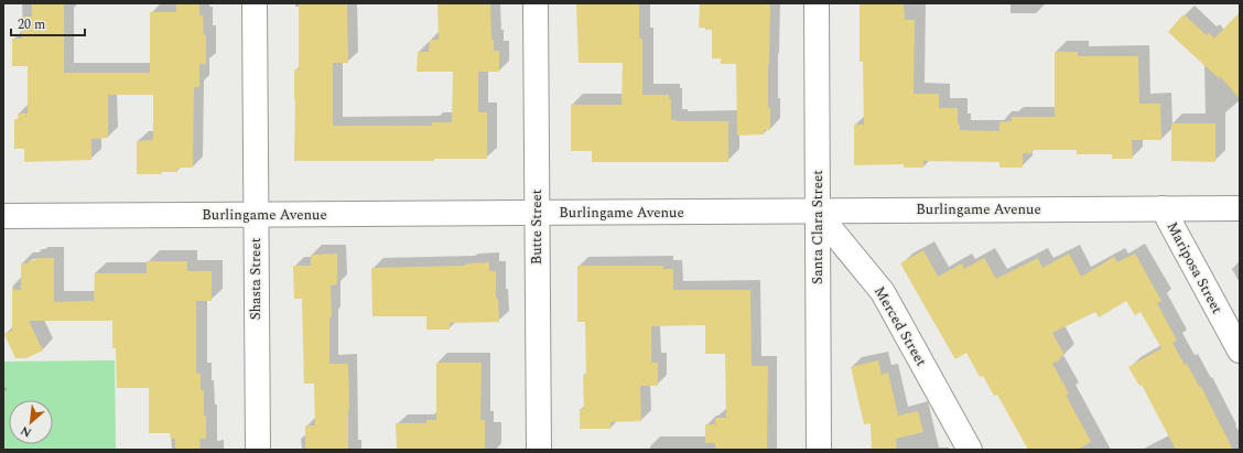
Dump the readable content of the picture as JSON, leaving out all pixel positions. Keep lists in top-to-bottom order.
{
  "streets": {
    "street": [
      "Burlingame Avenue",
      "Butte Street",
      "Santa Clara Street",
      "Mariposa Street",
      "Shasta Street",
      "Merced Street"
    ]
  },
  "crossings": [
    ["Burlingame Avenue", "Butte Street"],
    ["Burlingame Avenue", "Santa Clara Street"],
    ["Burlingame Avenue", "Mariposa Street"],
    ["Burlingame Avenue", "Shasta Street"],
    ["Burlingame Avenue", "Merced Street"],
    ["Santa Clara Street", "Merced Street"]
  ],
  "scale_bar": "20 m",
  "north": "bottom left"
}
